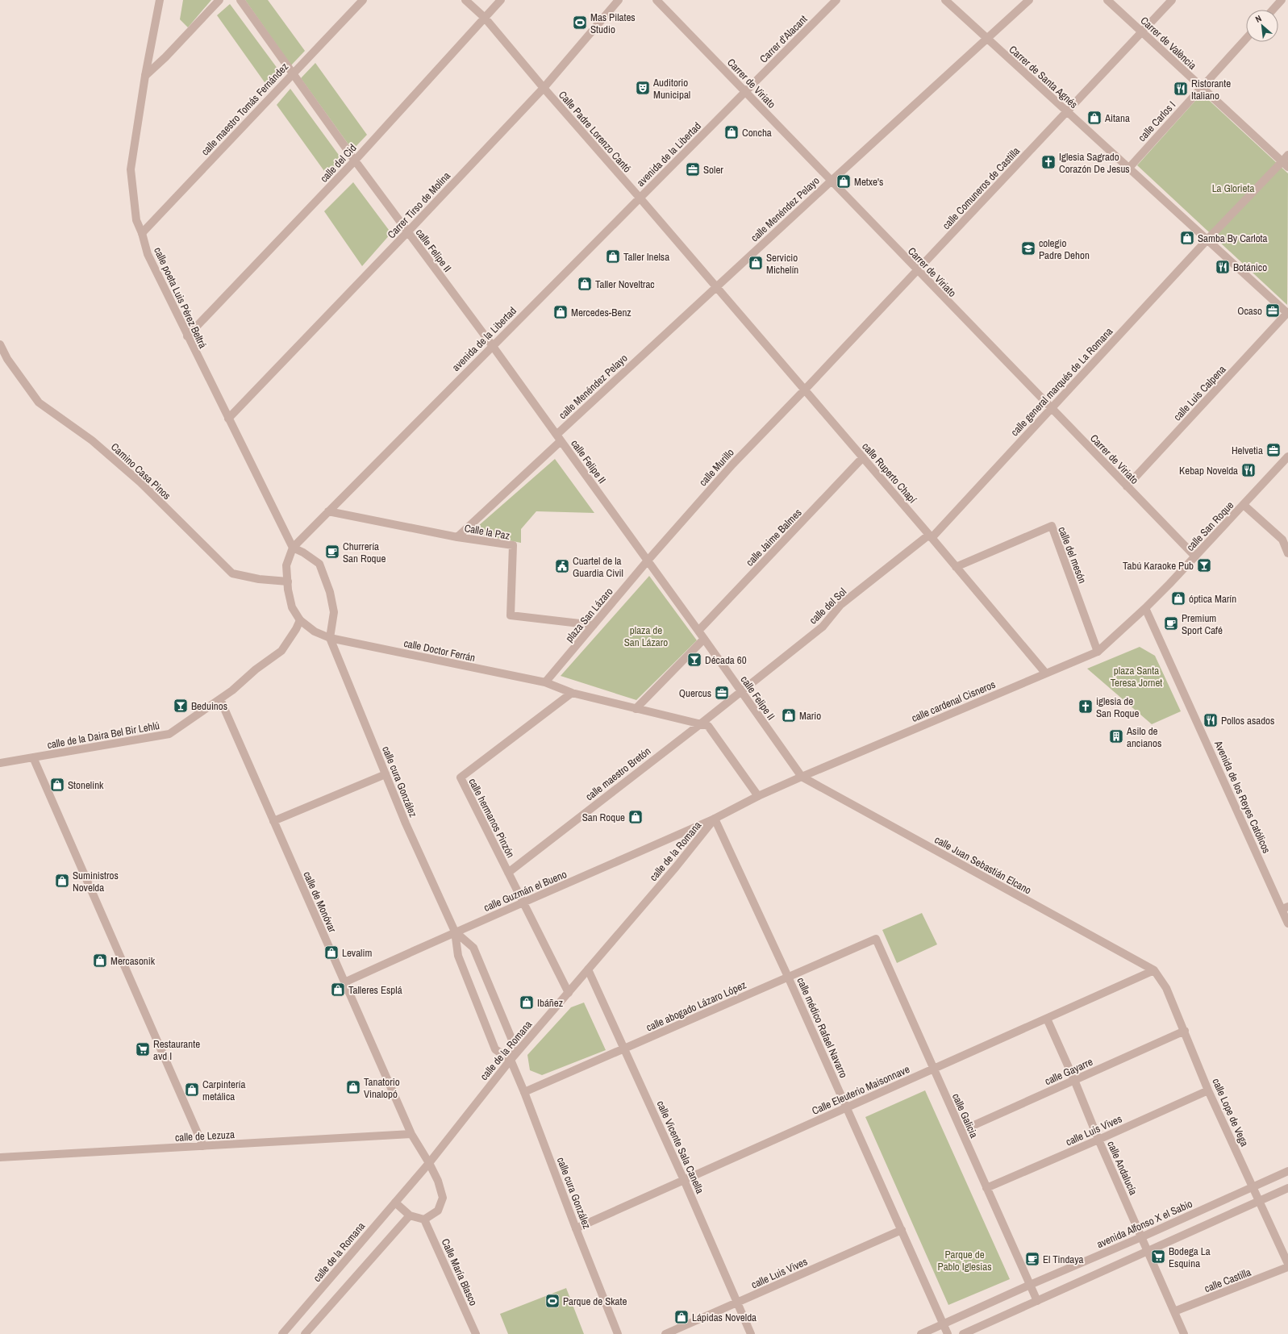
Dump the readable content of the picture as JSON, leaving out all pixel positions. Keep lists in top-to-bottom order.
{
  "streets": {
    "street": [
      "Carrer d'Alacant",
      "Carrer de València",
      "Carrer de Santa Agnés",
      "Carrer de Viriato",
      "calle maestro Tomás Fernández",
      "calle Carlos I",
      "Calle Padre Lorenzo Cantó",
      "avenida de la Libertad",
      "calle del Cid",
      "calle Comuneros de Castilla",
      "Carrer Tirso de Molina",
      "calle Menéndez Pelayo",
      "calle Felipe II",
      "calle poeta Luis Pérez Beltrá",
      "calle general marqués de La Romana",
      "calle Luis Calpena",
      "calle Murillo",
      "Camino Casa Pinos",
      "calle Ruperto Chapí",
      "calle San Roque",
      "Calle la Paz",
      "calle Jaime Balmes",
      "calle del mesón",
      "calle del Sol",
      "plaza San Lázaro",
      "calle Doctor Ferrán",
      "calle cardenal Cisneros",
      "calle de la Daira Bel Bir Lehlú",
      "calle maestro Bretón",
      "calle cura González",
      "Avenida de los Reyes Católicos",
      "calle hermanos Pinzón",
      "calle de la Romana",
      "calle Juan Sebastián Elcano",
      "calle Guzmán el Bueno",
      "calle de Monóvar",
      "calle abogado Lázaro López",
      "calle médico Rafael Navarro",
      "calle Gayarre",
      "Calle Eleuterio Maisonnave",
      "calle Lope de Vega",
      "calle Galicia",
      "calle Luis Vives",
      "calle de Lezuza",
      "calle Vicente Sala Canella",
      "calle Andalucía",
      "avenida Alfonso X el Sabio",
      "Calle María Blasco",
      "calle Castilla"
    ]
  },
  "crossings": [
    ["Carrer d'Alacant", "Carrer de Viriato"],
    ["Carrer d'Alacant", "avenida de la Libertad"],
    ["Carrer de València", "calle Carlos I"],
    ["Carrer de València", "calle Comuneros de Castilla"],
    ["Carrer de València", "calle general marqués de La Romana"],
    ["Carrer de Santa Agnés", "calle Carlos I"],
    ["Carrer de Santa Agnés", "calle Comuneros de Castilla"],
    ["Carrer de Santa Agnés", "calle Menéndez Pelayo"],
    ["Carrer de Viriato", "avenida de la Libertad"],
    ["Carrer de Viriato", "calle Comuneros de Castilla"],
    ["Carrer de Viriato", "calle Menéndez Pelayo"],
    ["Carrer de Viriato", "calle general marqués de La Romana"],
    ["Carrer de Viriato", "calle Luis Calpena"],
    ["Carrer de Viriato", "calle San Roque"],
    ["calle maestro Tomás Fernández", "calle Felipe II"],
    ["calle maestro Tomás Fernández", "calle poeta Luis Pérez Beltrá"],
    ["Calle Padre Lorenzo Cantó", "avenida de la Libertad"],
    ["Calle Padre Lorenzo Cantó", "calle del Cid"],
    ["Calle Padre Lorenzo Cantó", "Carrer Tirso de Molina"],
    ["Calle Padre Lorenzo Cantó", "calle Menéndez Pelayo"],
    ["Calle Padre Lorenzo Cantó", "calle Ruperto Chapí"],
    ["avenida de la Libertad", "calle Felipe II"],
    ["avenida de la Libertad", "calle poeta Luis Pérez Beltrá"],
    ["avenida de la Libertad", "Camino Casa Pinos"],
    ["avenida de la Libertad", "Calle la Paz"],
    ["avenida de la Libertad", "calle de la Daira Bel Bir Lehlú"],
    ["calle del Cid", "calle Felipe II"],
    ["calle del Cid", "calle poeta Luis Pérez Beltrá"],
    ["calle Comuneros de Castilla", "calle Murillo"],
    ["calle Comuneros de Castilla", "calle Ruperto Chapí"],
    ["Carrer Tirso de Molina", "calle Felipe II"],
    ["Carrer Tirso de Molina", "calle poeta Luis Pérez Beltrá"],
    ["calle Menéndez Pelayo", "calle Felipe II"],
    ["calle Menéndez Pelayo", "calle Ruperto Chapí"],
    ["calle Menéndez Pelayo", "Calle la Paz"],
    ["calle Felipe II", "calle Murillo"],
    ["calle Felipe II", "calle Jaime Balmes"],
    ["calle Felipe II", "calle del Sol"],
    ["calle Felipe II", "plaza San Lázaro"],
    ["calle Felipe II", "calle cardenal Cisneros"],
    ["calle Felipe II", "calle maestro Bretón"],
    ["calle Felipe II", "calle Juan Sebastián Elcano"],
    ["calle general marqués de La Romana", "calle Ruperto Chapí"],
    ["calle general marqués de La Romana", "calle del Sol"],
    ["calle Murillo", "calle Ruperto Chapí"],
    ["calle Murillo", "plaza San Lázaro"],
    ["calle Ruperto Chapí", "calle Jaime Balmes"],
    ["calle Ruperto Chapí", "calle del mesón"],
    ["calle Ruperto Chapí", "calle del Sol"],
    ["calle Ruperto Chapí", "calle cardenal Cisneros"],
    ["calle San Roque", "calle cardenal Cisneros"],
    ["calle San Roque", "Avenida de los Reyes Católicos"],
    ["Calle la Paz", "plaza San Lázaro"],
    ["calle del mesón", "calle cardenal Cisneros"],
    ["calle del Sol", "calle maestro Bretón"],
    ["plaza San Lázaro", "calle Doctor Ferrán"],
    ["calle Doctor Ferrán", "calle cardenal Cisneros"],
    ["calle Doctor Ferrán", "calle maestro Bretón"],
    ["calle Doctor Ferrán", "calle cura González"],
    ["calle Doctor Ferrán", "calle hermanos Pinzón"],
    ["calle Doctor Ferrán", "calle de la Romana"],
    ["calle cardenal Cisneros", "Avenida de los Reyes Católicos"],
    ["calle cardenal Cisneros", "calle de la Romana"],
    ["calle cardenal Cisneros", "calle Juan Sebastián Elcano"],
    ["calle de la Daira Bel Bir Lehlú", "calle de Monóvar"],
    ["calle maestro Bretón", "calle hermanos Pinzón"],
    ["calle cura González", "calle de la Romana"],
    ["calle cura González", "calle Guzmán el Bueno"],
    ["calle cura González", "calle abogado Lázaro López"],
    ["calle cura González", "Calle Eleuterio Maisonnave"],
    ["calle hermanos Pinzón", "calle de la Romana"],
    ["calle hermanos Pinzón", "calle Guzmán el Bueno"],
    ["calle de la Romana", "calle Guzmán el Bueno"],
    ["calle de la Romana", "calle de Monóvar"],
    ["calle de la Romana", "calle médico Rafael Navarro"],
    ["calle de la Romana", "calle Vicente Sala Canella"],
    ["calle Juan Sebastián Elcano", "Calle Eleuterio Maisonnave"],
    ["calle Juan Sebastián Elcano", "calle Lope de Vega"],
    ["calle Guzmán el Bueno", "calle de Monóvar"],
    ["calle Guzmán el Bueno", "calle médico Rafael Navarro"],
    ["calle de Monóvar", "calle de Lezuza"],
    ["calle de Monóvar", "Calle María Blasco"],
    ["calle abogado Lázaro López", "calle médico Rafael Navarro"],
    ["calle abogado Lázaro López", "calle Galicia"],
    ["calle abogado Lázaro López", "calle Vicente Sala Canella"],
    ["calle médico Rafael Navarro", "Calle Eleuterio Maisonnave"],
    ["calle médico Rafael Navarro", "calle Luis Vives"],
    ["calle médico Rafael Navarro", "avenida Alfonso X el Sabio"],
    ["calle Gayarre", "calle Lope de Vega"],
    ["calle Gayarre", "calle Galicia"],
    ["calle Gayarre", "calle Andalucía"],
    ["Calle Eleuterio Maisonnave", "calle Lope de Vega"],
    ["Calle Eleuterio Maisonnave", "calle Galicia"],
    ["Calle Eleuterio Maisonnave", "calle Vicente Sala Canella"],
    ["Calle Eleuterio Maisonnave", "calle Andalucía"],
    ["calle Lope de Vega", "calle Luis Vives"],
    ["calle Lope de Vega", "avenida Alfonso X el Sabio"],
    ["calle Galicia", "calle Luis Vives"],
    ["calle Galicia", "avenida Alfonso X el Sabio"],
    ["calle Luis Vives", "calle Vicente Sala Canella"],
    ["calle Luis Vives", "calle Andalucía"],
    ["calle Andalucía", "avenida Alfonso X el Sabio"],
    ["calle Andalucía", "calle Castilla"]
  ],
  "parks": [
    "La Glorieta",
    "plaza de San Lázaro",
    "plaza Santa Teresa Jornet",
    "Parque de Pablo Iglesias"
  ],
  "places": {
    "sports": ["Mas Pilates Studio", "Parque de Skate"],
    "theatre": ["Auditorio Municipal"],
    "restaurant": [
      "Ristorante Italiano",
      "Botánico",
      "Kebap Novelda",
      "Pollos asados"
    ],
    "shop": [
      "Aitana",
      "Concha",
      "Metxe's",
      "Samba By Carlota",
      "Taller Inelsa",
      "Servicio Michelín",
      "Taller Noveltrac",
      "Mercedes-Benz",
      "óptica Marín",
      "Mario",
      "Stonelink",
      "San Roque",
      "Suministros Novelda",
      "Levalim",
      "Mercasonik",
      "Talleres Esplá",
      "Ibáñez",
      "Tanatorio Vinalopó",
      "Carpintería metálica",
      "Lápidas Novelda"
    ],
    "church": ["Iglesia Sagrado Corazón De Jesus", "iglesia de San Roque"],
    "office": [
      "Soler",
      "Ocaso",
      "Helvetia",
      "Quercus"
    ],
    "school or university": ["colegio Padre Dehon"],
    "cafe": ["Churrería San Roque", "Premium Sport Café", "El Tindaya"],
    "bar": ["Tabú Karaoke Pub", "Década 60", "Beduinos"],
    "public building": ["Cuartel de la Guardia Civil"],
    "building": ["Asilo de ancianos"],
    "supermarket": ["Restaurante avd I", "Bodega La Esquina"]
  },
  "north": "top left"
}
